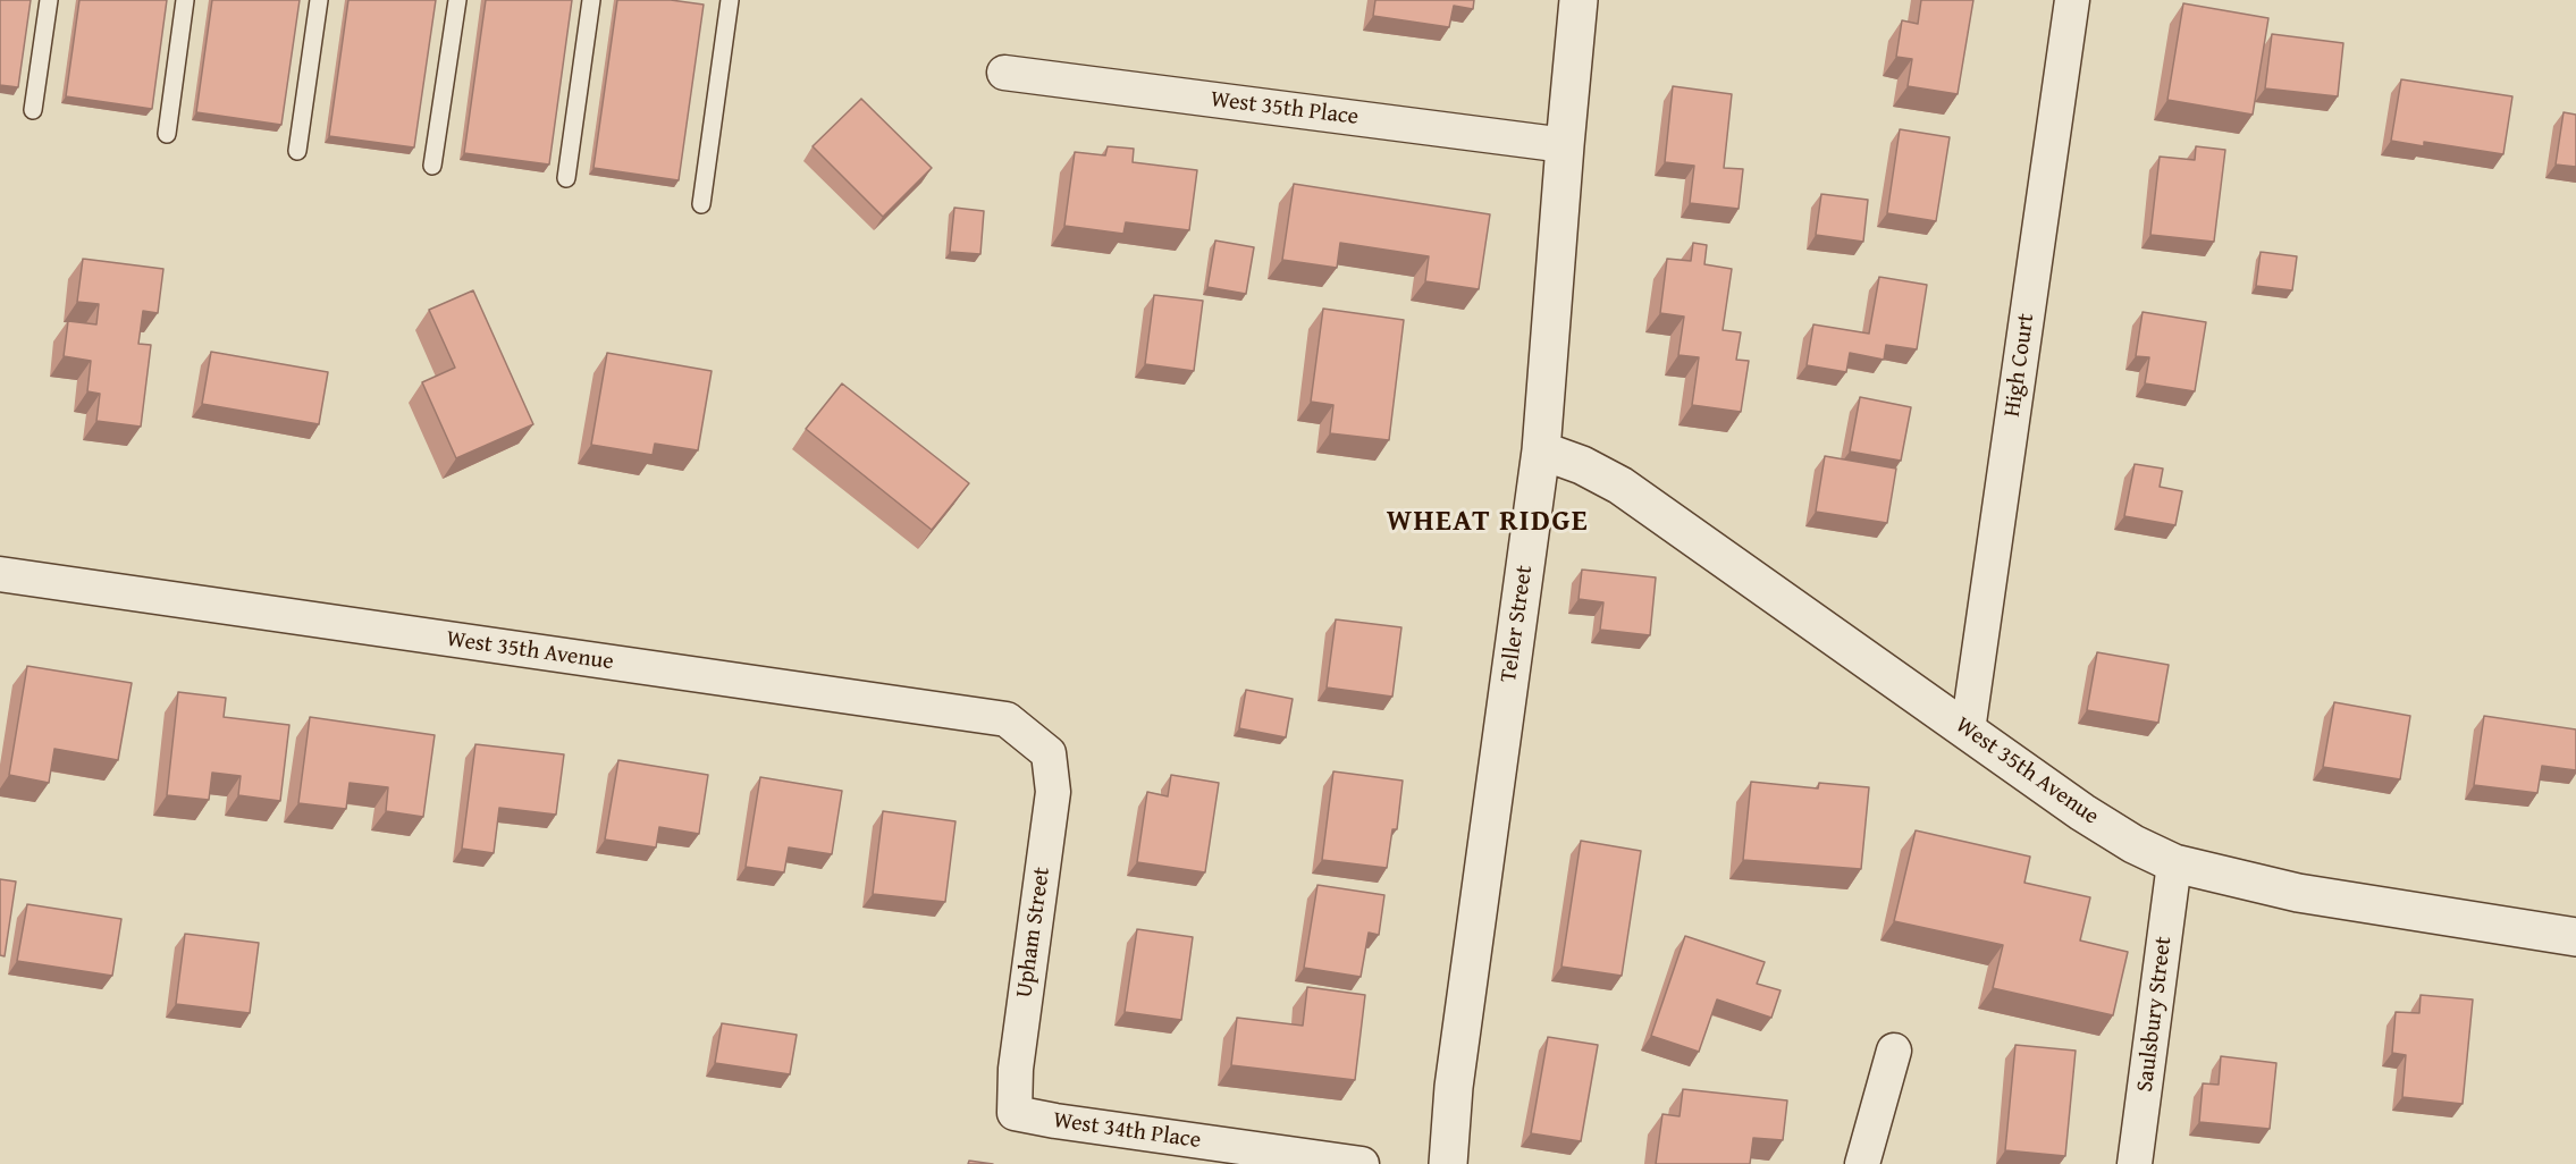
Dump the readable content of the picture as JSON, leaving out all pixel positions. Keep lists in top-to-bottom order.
{
  "streets": {
    "street": [
      "West 35th Place",
      "High Court",
      "Teller Street",
      "West 35th Avenue",
      "Upham Street",
      "Saulsbury Street",
      "West 34th Place"
    ]
  },
  "crossings": [
    ["West 35th Place", "Teller Street"],
    ["High Court", "West 35th Avenue"],
    ["Teller Street", "West 35th Avenue"],
    ["West 35th Avenue", "Upham Street"],
    ["West 35th Avenue", "Saulsbury Street"],
    ["Upham Street", "West 34th Place"]
  ],
  "districts": ["WHEAT RIDGE"]
}
